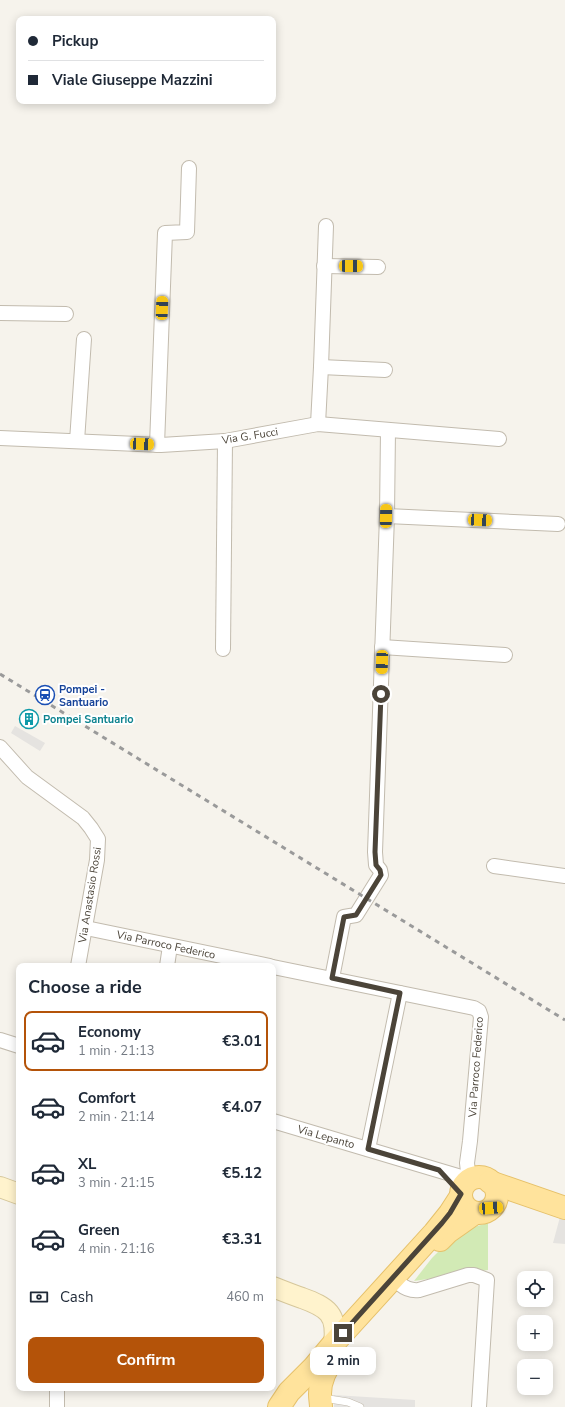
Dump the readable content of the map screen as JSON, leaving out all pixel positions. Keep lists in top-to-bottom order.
{
  "streets": {
    "street": [
      "Via G. Fucci",
      "Via Anastasio Rossi",
      "Via Parroco Federico",
      "Via Lepanto"
    ]
  },
  "crossings": [
    ["Via Anastasio Rossi", "Via Parroco Federico"],
    ["Via Parroco Federico", "Via Lepanto"]
  ],
  "places": {
    "station": ["Pompei - Santuario"],
    "building": ["Pompei Santuario"]
  },
  "page": {
    "banner": ["Pickup", "Viale Giuseppe Mazzini"],
    "heading": "Choose a ride",
    "list": [
      {
        "name": "Economy",
        "note": "1 min · 21:13",
        "value": "€3.01"
      },
      {
        "name": "Comfort",
        "note": "2 min · 21:14",
        "value": "€4.07"
      },
      {
        "name": "XL",
        "note": "3 min · 21:15",
        "value": "€5.12"
      },
      {
        "name": "Green",
        "note": "4 min · 21:16",
        "value": "€3.31"
      }
    ],
    "map_buttons": ["+", "−"],
    "pay": ["Cash", "460 m"],
    "buttons": "Confirm",
    "bubble": "2 min"
  }
}
